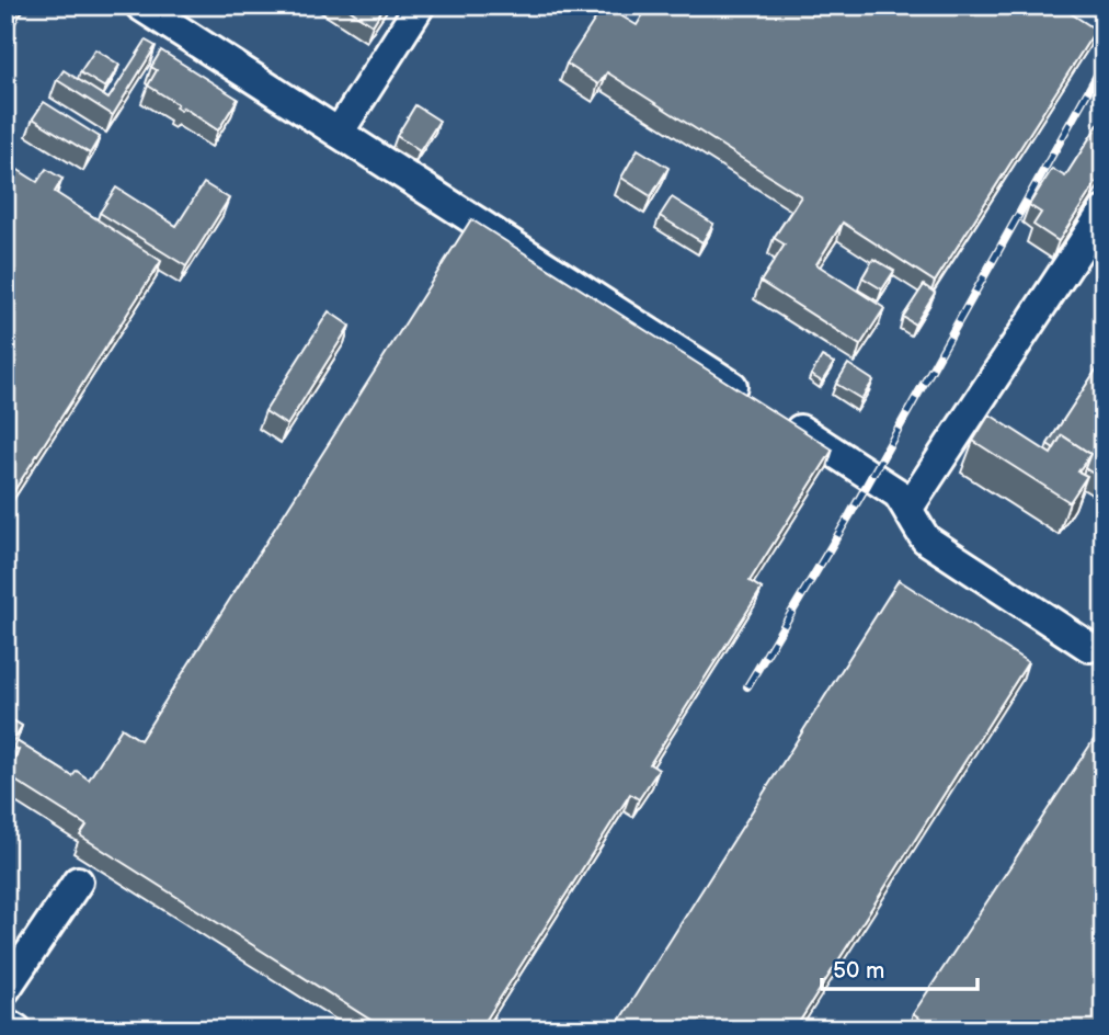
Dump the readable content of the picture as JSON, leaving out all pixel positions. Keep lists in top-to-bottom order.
{
  "scale_bar": "50 m"
}
